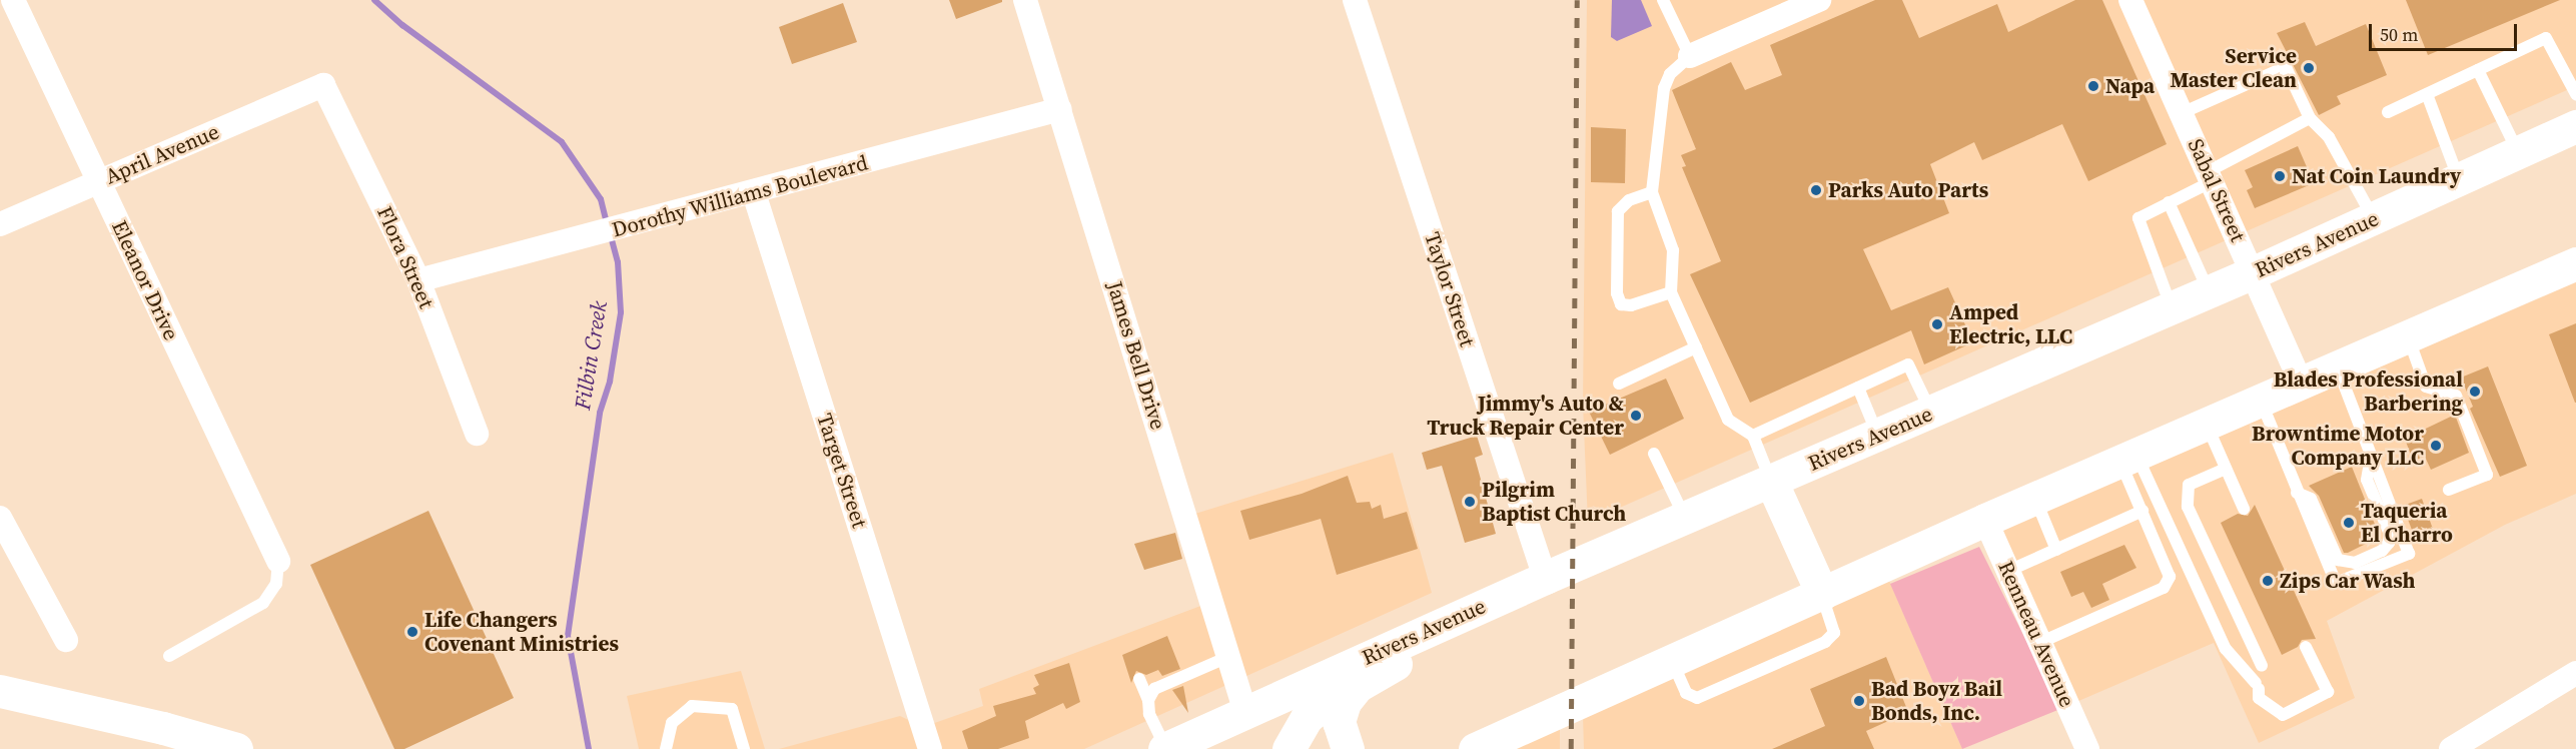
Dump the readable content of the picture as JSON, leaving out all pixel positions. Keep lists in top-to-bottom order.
{
  "streets": {
    "main road": ["Rivers Avenue"],
    "street": [
      "April Avenue",
      "Sabal Street",
      "Dorothy Williams Boulevard",
      "Flora Street",
      "Eleanor Drive",
      "Taylor Street",
      "James Bell Drive",
      "Target Street",
      "Renneau Avenue"
    ]
  },
  "crossings": [
    ["April Avenue", "Flora Street"],
    ["April Avenue", "Eleanor Drive"],
    ["Sabal Street", "Rivers Avenue"],
    ["Dorothy Williams Boulevard", "Flora Street"],
    ["Dorothy Williams Boulevard", "James Bell Drive"],
    ["Dorothy Williams Boulevard", "Target Street"],
    ["Rivers Avenue", "Taylor Street"],
    ["Rivers Avenue", "James Bell Drive"]
  ],
  "water": ["Filbin Creek"],
  "places": [
    "Service Master Clean",
    "Napa",
    "Nat Coin Laundry",
    "Parks Auto Parts",
    "Amped Electric, LLC",
    "Blades Professional Barbering",
    "Jimmy's Auto & Truck Repair Center",
    "Browntime Motor Company LLC",
    "Pilgrim Baptist Church",
    "Taqueria El Charro",
    "Zips Car Wash",
    "Life Changers Covenant Ministries",
    "Bad Boyz Bail Bonds, Inc."
  ],
  "scale_bar": "50 m"
}
